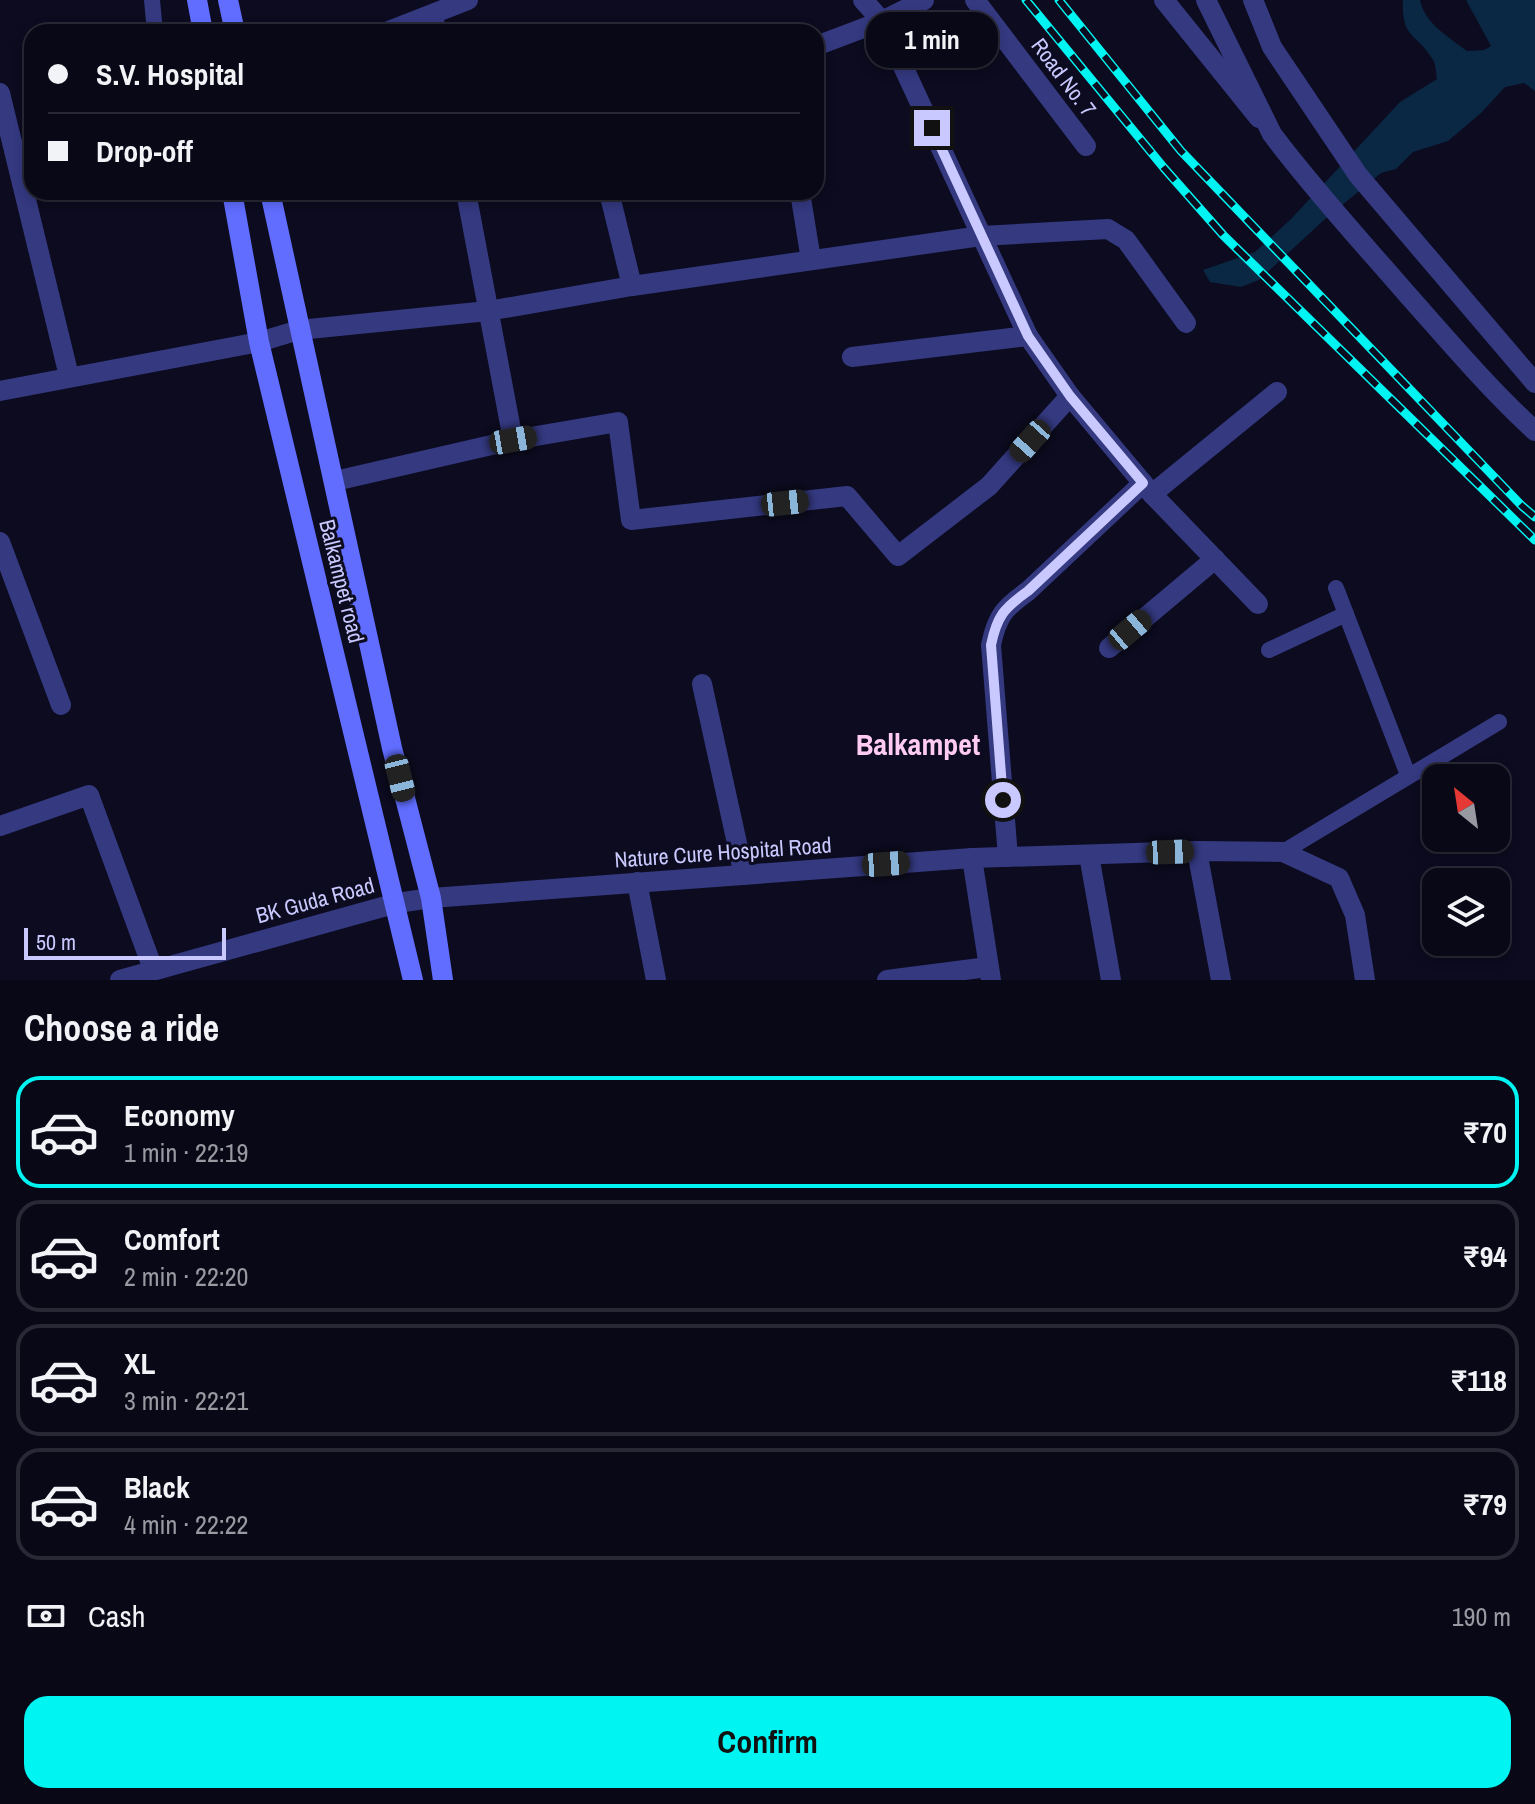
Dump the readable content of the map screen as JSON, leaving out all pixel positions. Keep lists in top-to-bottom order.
{
  "streets": {
    "main road": ["Balkampet road"],
    "street": ["Road No. 7", "Nature Cure Hospital Road", "BK Guda Road"]
  },
  "crossings": [
    ["Balkampet road", "Nature Cure Hospital Road"],
    ["Balkampet road", "BK Guda Road"],
    ["Nature Cure Hospital Road", "BK Guda Road"]
  ],
  "districts": ["Balkampet"],
  "scale_bar": "50 m",
  "north": "top left",
  "page": {
    "bubble": "1 min",
    "banner": ["S.V. Hospital", "Drop-off"],
    "scale": "50 m",
    "heading": "Choose a ride",
    "list": [
      {
        "name": "Economy",
        "note": "1 min · 22:19",
        "value": "₹70"
      },
      {
        "name": "Comfort",
        "note": "2 min · 22:20",
        "value": "₹94"
      },
      {
        "name": "XL",
        "note": "3 min · 22:21",
        "value": "₹118"
      },
      {
        "name": "Black",
        "note": "4 min · 22:22",
        "value": "₹79"
      }
    ],
    "pay": ["Cash", "190 m"],
    "buttons": "Confirm"
  }
}
